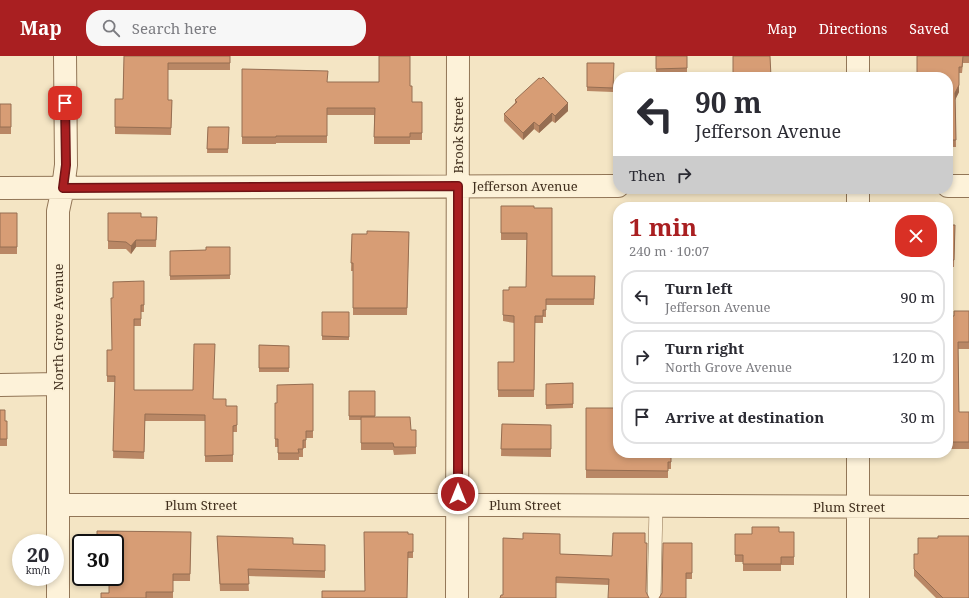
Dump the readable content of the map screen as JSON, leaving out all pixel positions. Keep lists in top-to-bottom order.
{
  "streets": {
    "street": [
      "Brook Street",
      "Jefferson Avenue",
      "North Grove Avenue",
      "Plum Street"
    ]
  },
  "crossings": [
    ["Brook Street", "Jefferson Avenue"],
    ["Brook Street", "Plum Street"],
    ["Jefferson Avenue", "North Grove Avenue"],
    ["North Grove Avenue", "Plum Street"]
  ],
  "page": {
    "header": "Map",
    "search": "Search here",
    "nav": ["Map", "Directions", "Saved"],
    "turn": ["90 m", "Jefferson Avenue"],
    "then": "Then",
    "heading": ["1 min", "240 m · 10:07"],
    "list": [
      {
        "name": "Turn left",
        "note": "Jefferson Avenue",
        "value": "90 m"
      },
      {
        "name": "Turn right",
        "note": "North Grove Avenue",
        "value": "120 m"
      },
      {
        "name": "Arrive at destination",
        "value": "30 m"
      }
    ],
    "speed": "20 km/h",
    "limit": "30"
  }
}
